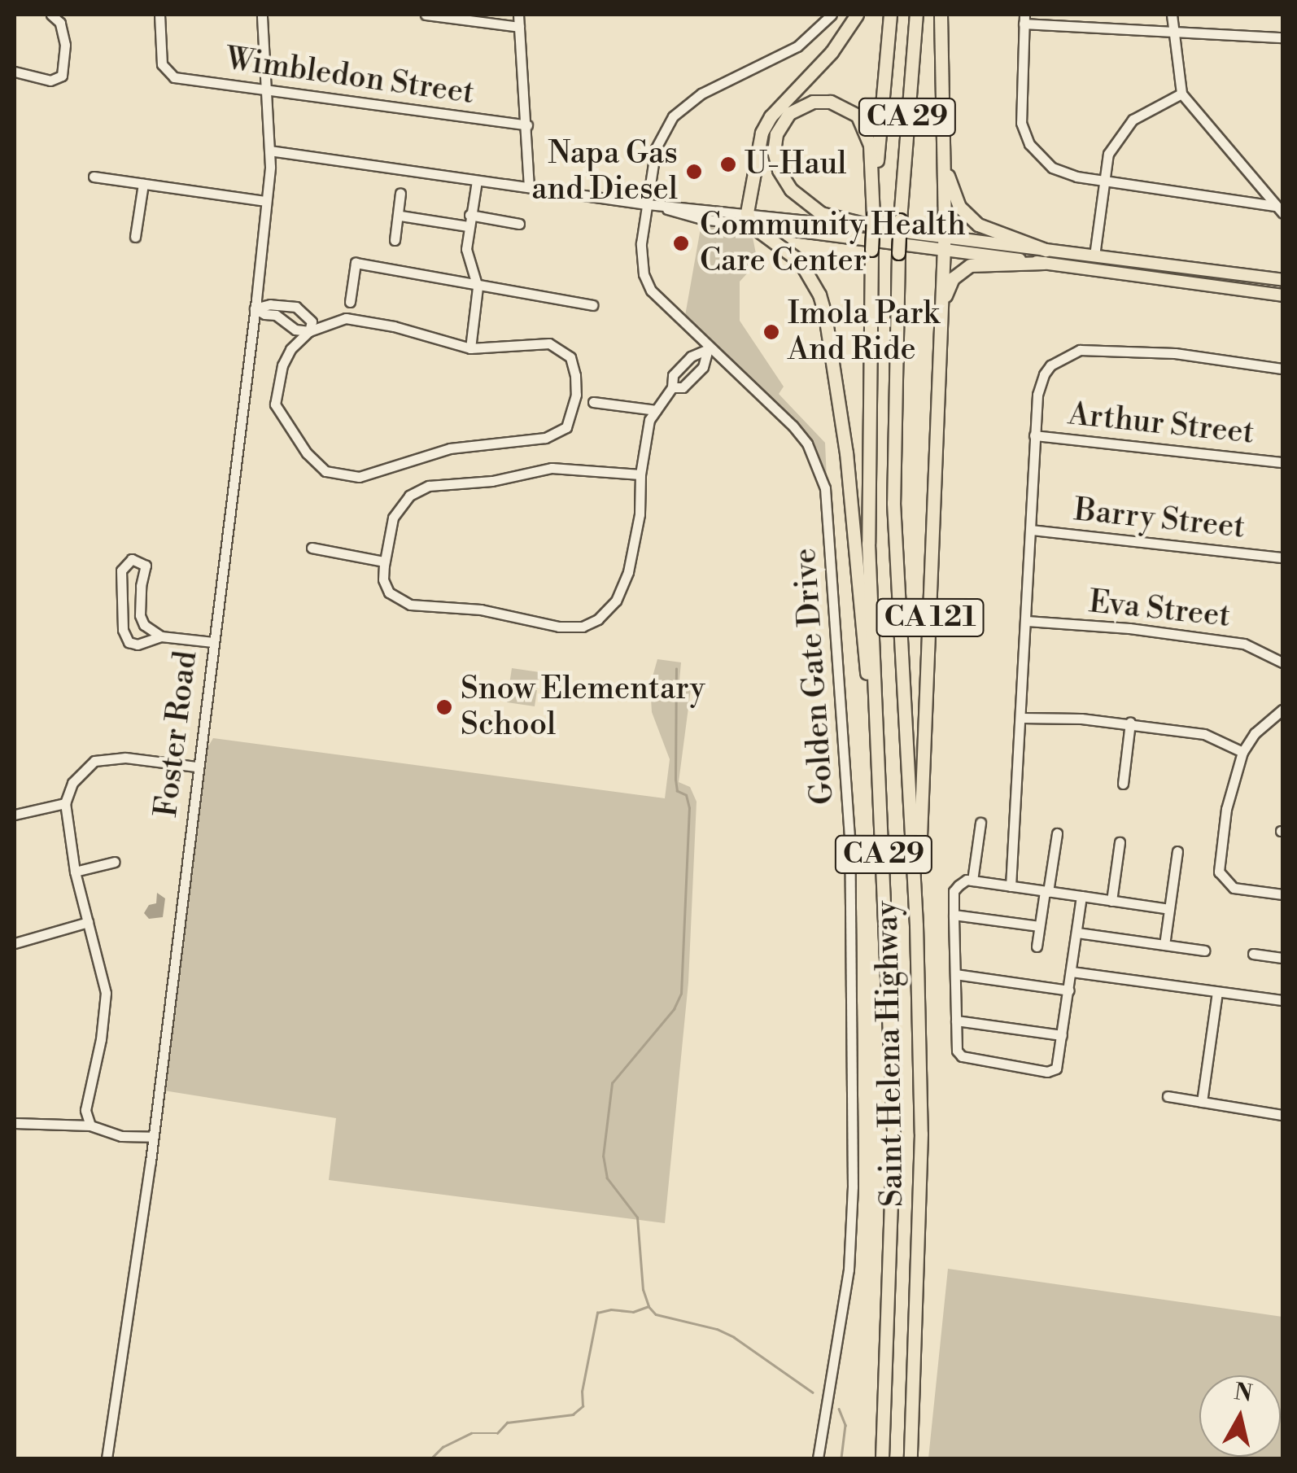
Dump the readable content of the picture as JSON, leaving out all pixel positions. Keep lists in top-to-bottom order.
{
  "streets": {
    "highway": ["CA 29", "CA 121", "Saint Helena Highway"],
    "street": [
      "Wimbledon Street",
      "Arthur Street",
      "Barry Street",
      "Eva Street",
      "Golden Gate Drive",
      "Foster Road"
    ]
  },
  "crossings": [
    ["Wimbledon Street", "Foster Road"],
    ["CA 121", "Saint Helena Highway"]
  ],
  "places": [
    "U-Haul",
    "Napa Gas and Diesel",
    "Community Health Care Center",
    "Imola Park And Ride",
    "Snow Elementary School"
  ],
  "north": "top"
}
